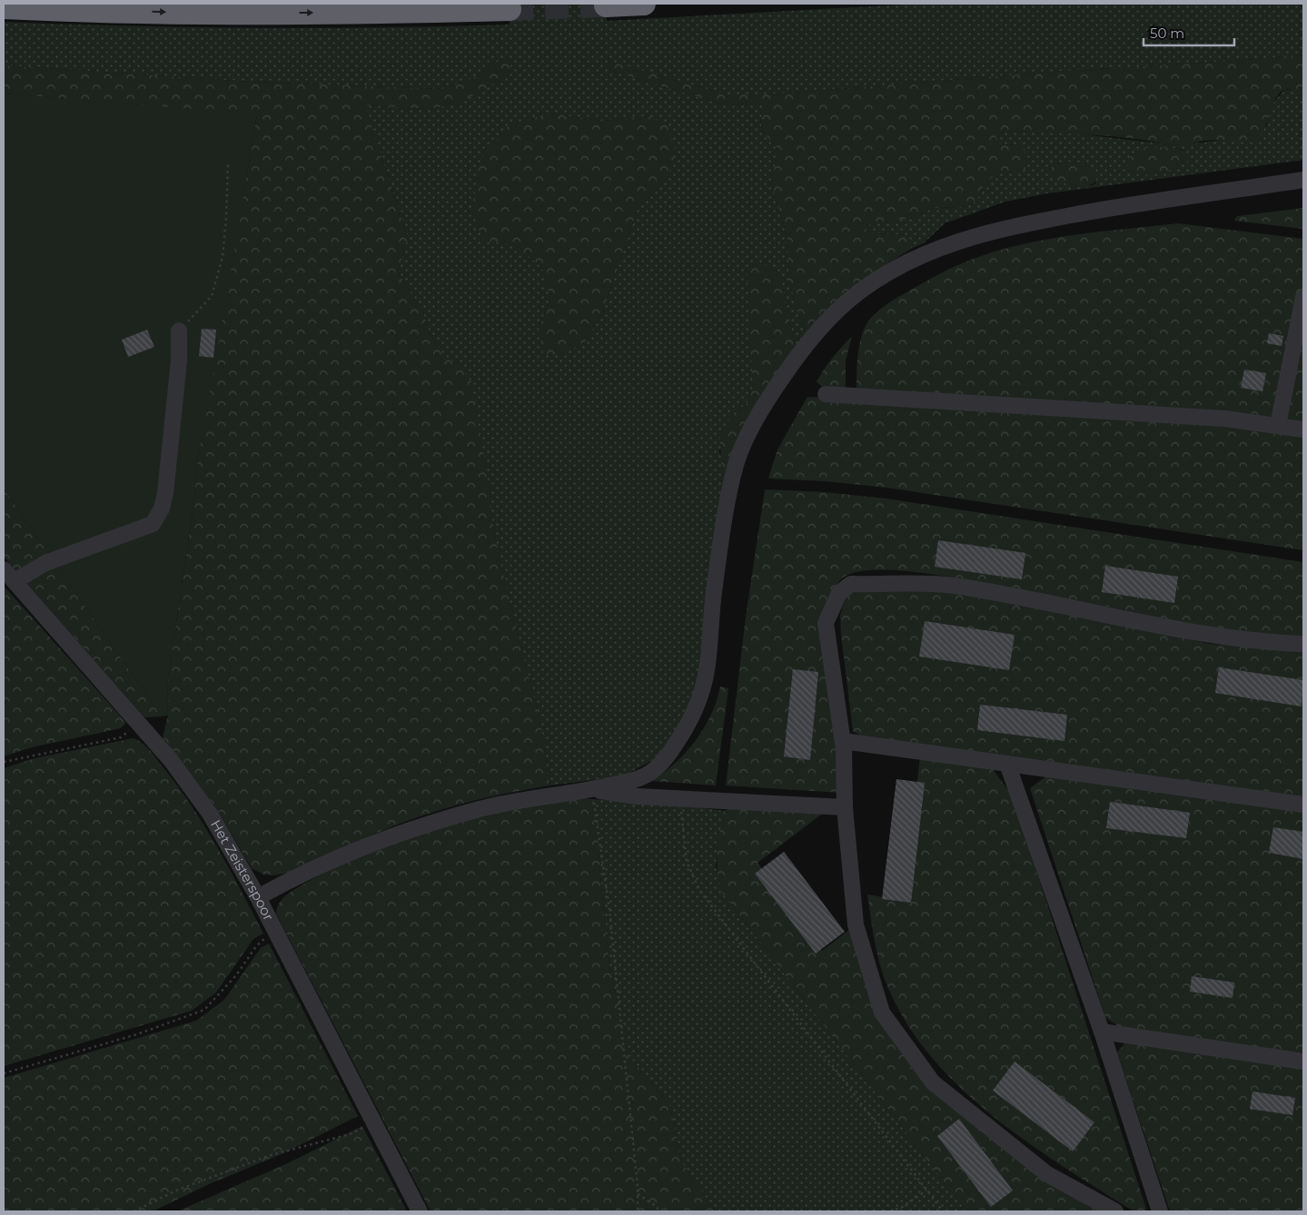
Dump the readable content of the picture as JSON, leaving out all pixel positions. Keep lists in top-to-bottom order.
{
  "streets": {
    "street": ["Het Zeisterspoor"]
  },
  "scale_bar": "50 m"
}
